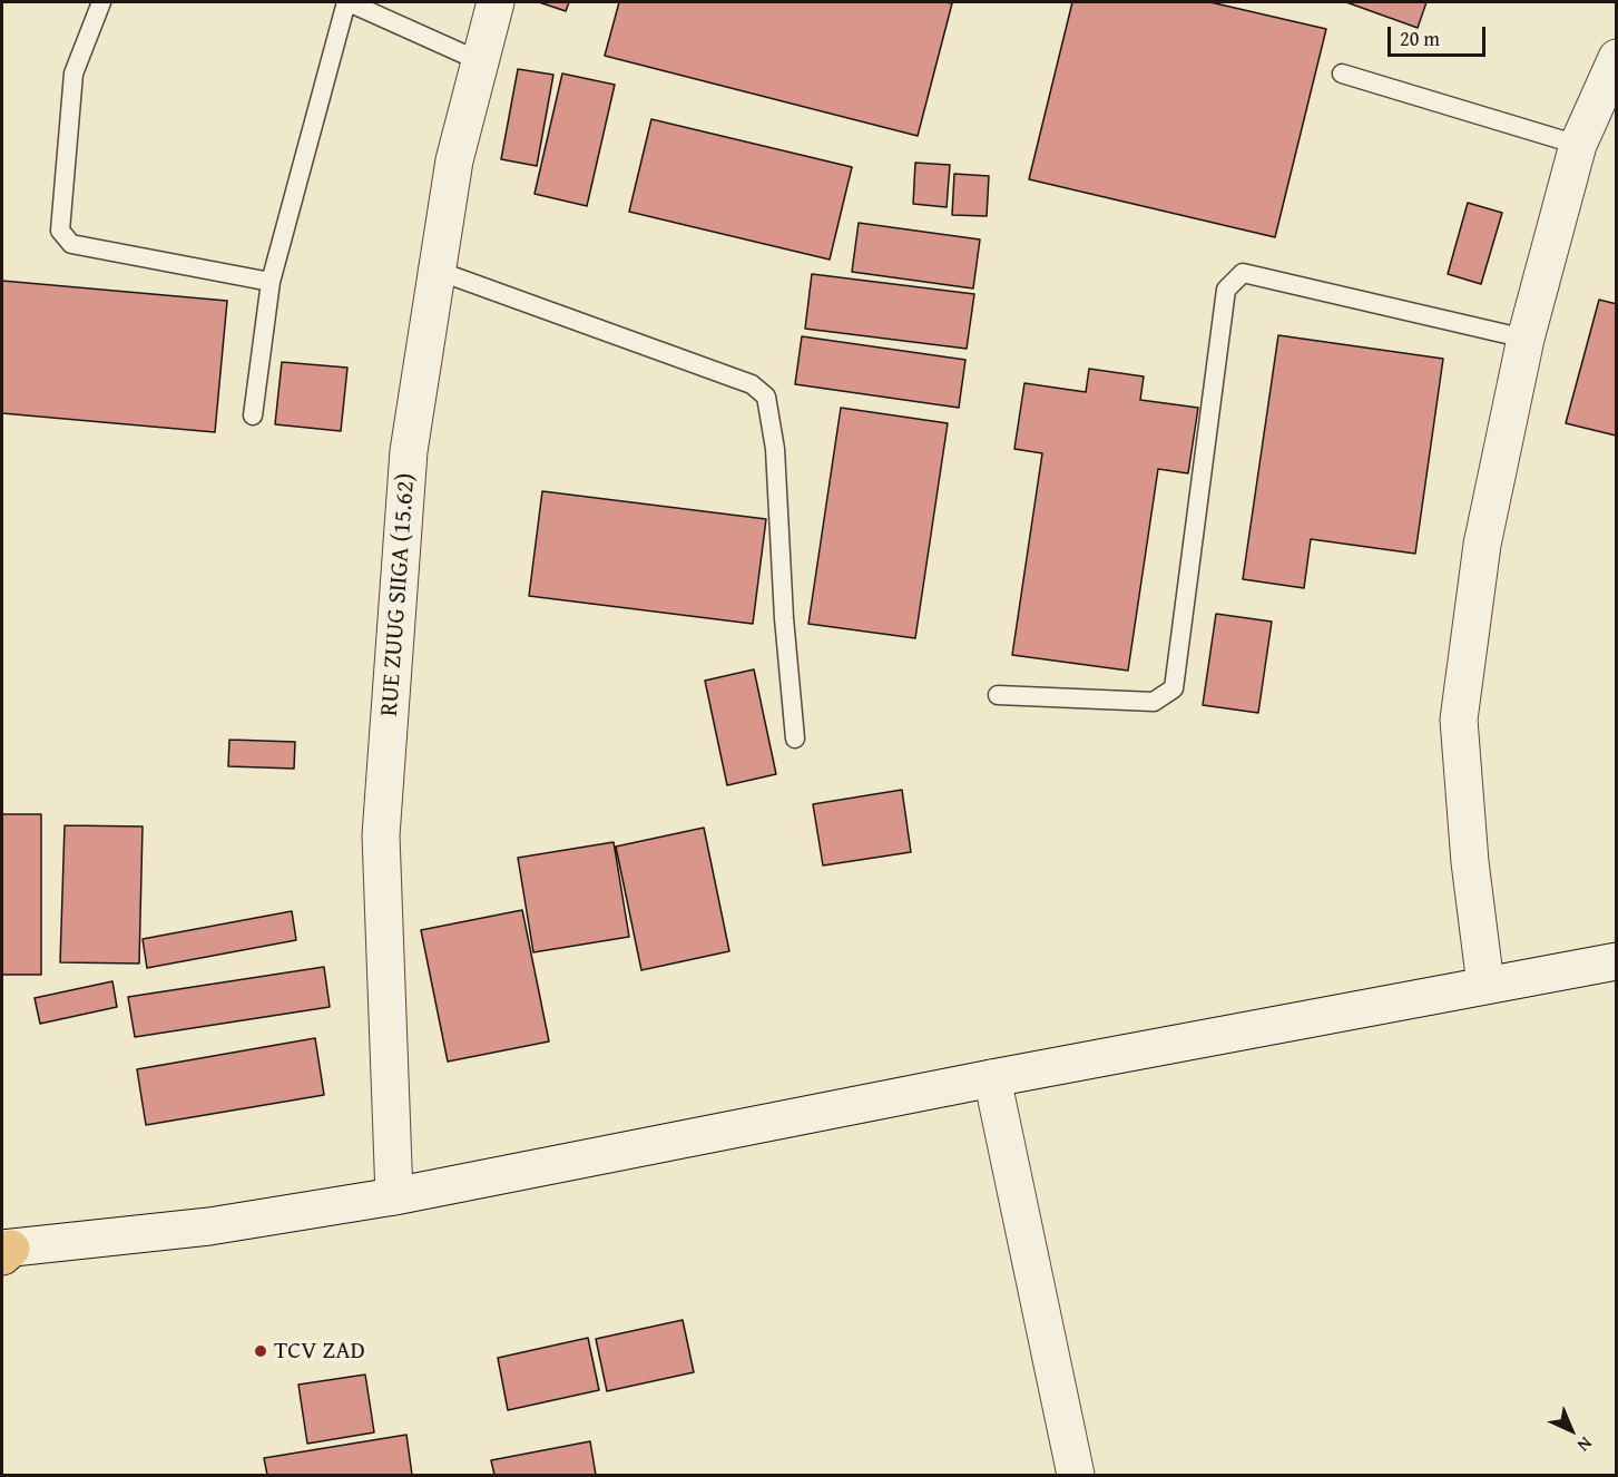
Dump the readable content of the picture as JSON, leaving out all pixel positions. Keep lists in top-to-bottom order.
{
  "streets": {
    "street": ["RUE ZUUG SIIGA (15.62)"]
  },
  "places": ["TCV ZAD"],
  "scale_bar": "20 m",
  "north": "bottom right"
}
